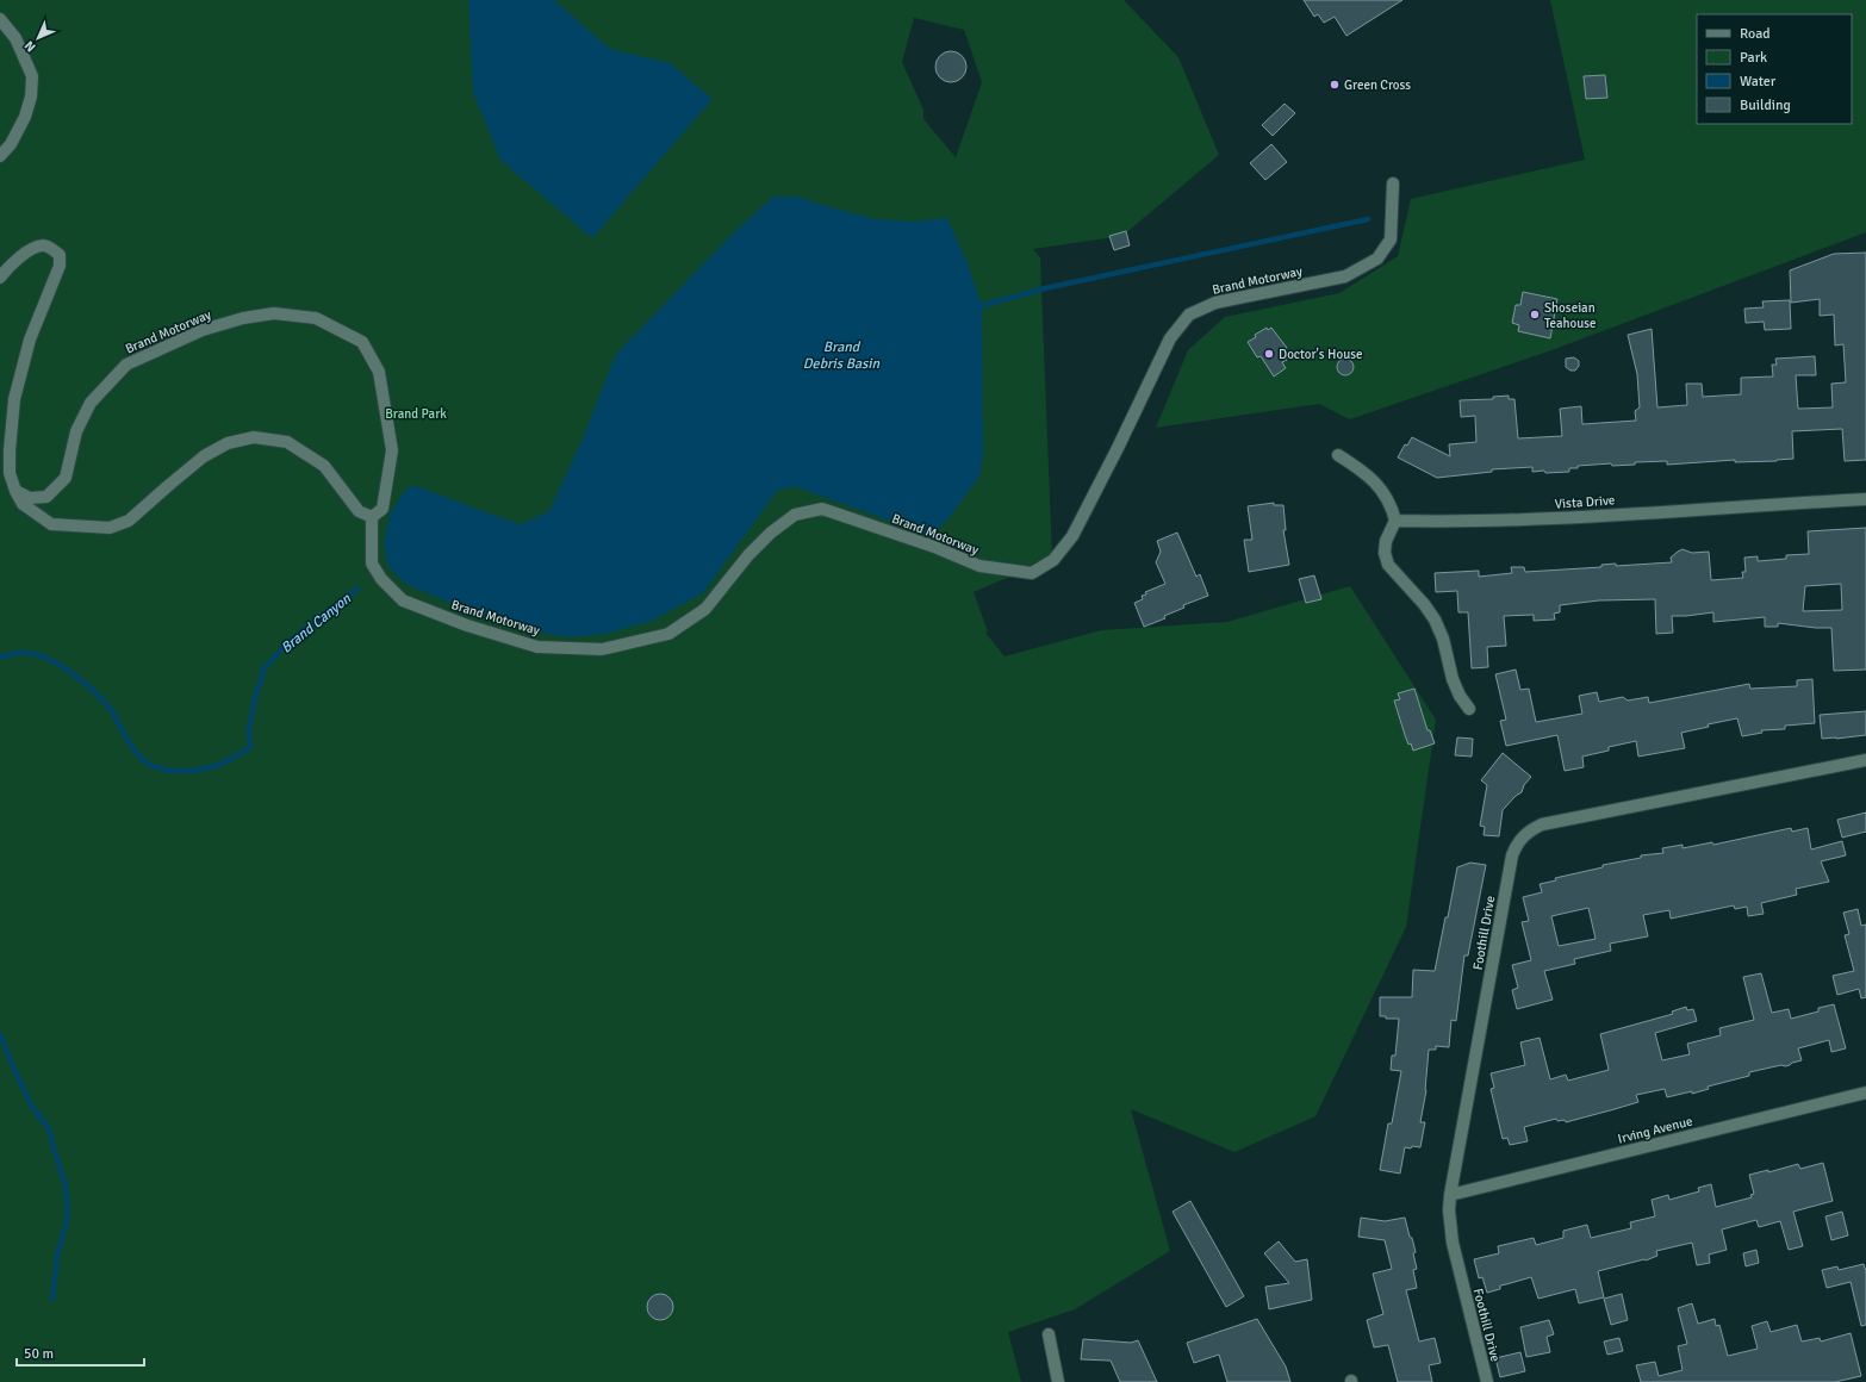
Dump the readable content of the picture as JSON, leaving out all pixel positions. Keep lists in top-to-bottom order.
{
  "streets": {
    "street": [
      "Brand Motorway",
      "Vista Drive",
      "Foothill Drive",
      "Irving Avenue"
    ]
  },
  "crossings": [
    ["Foothill Drive", "Irving Avenue"]
  ],
  "water": ["Brand Debris Basin", "Brand Canyon"],
  "parks": ["Brand Park"],
  "places": ["Green Cross", "Shoseian Teahouse", "Doctor's House"],
  "legend": [
    "Road",
    "Park",
    "Water",
    "Building"
  ],
  "scale_bar": "50 m",
  "north": "bottom left"
}
